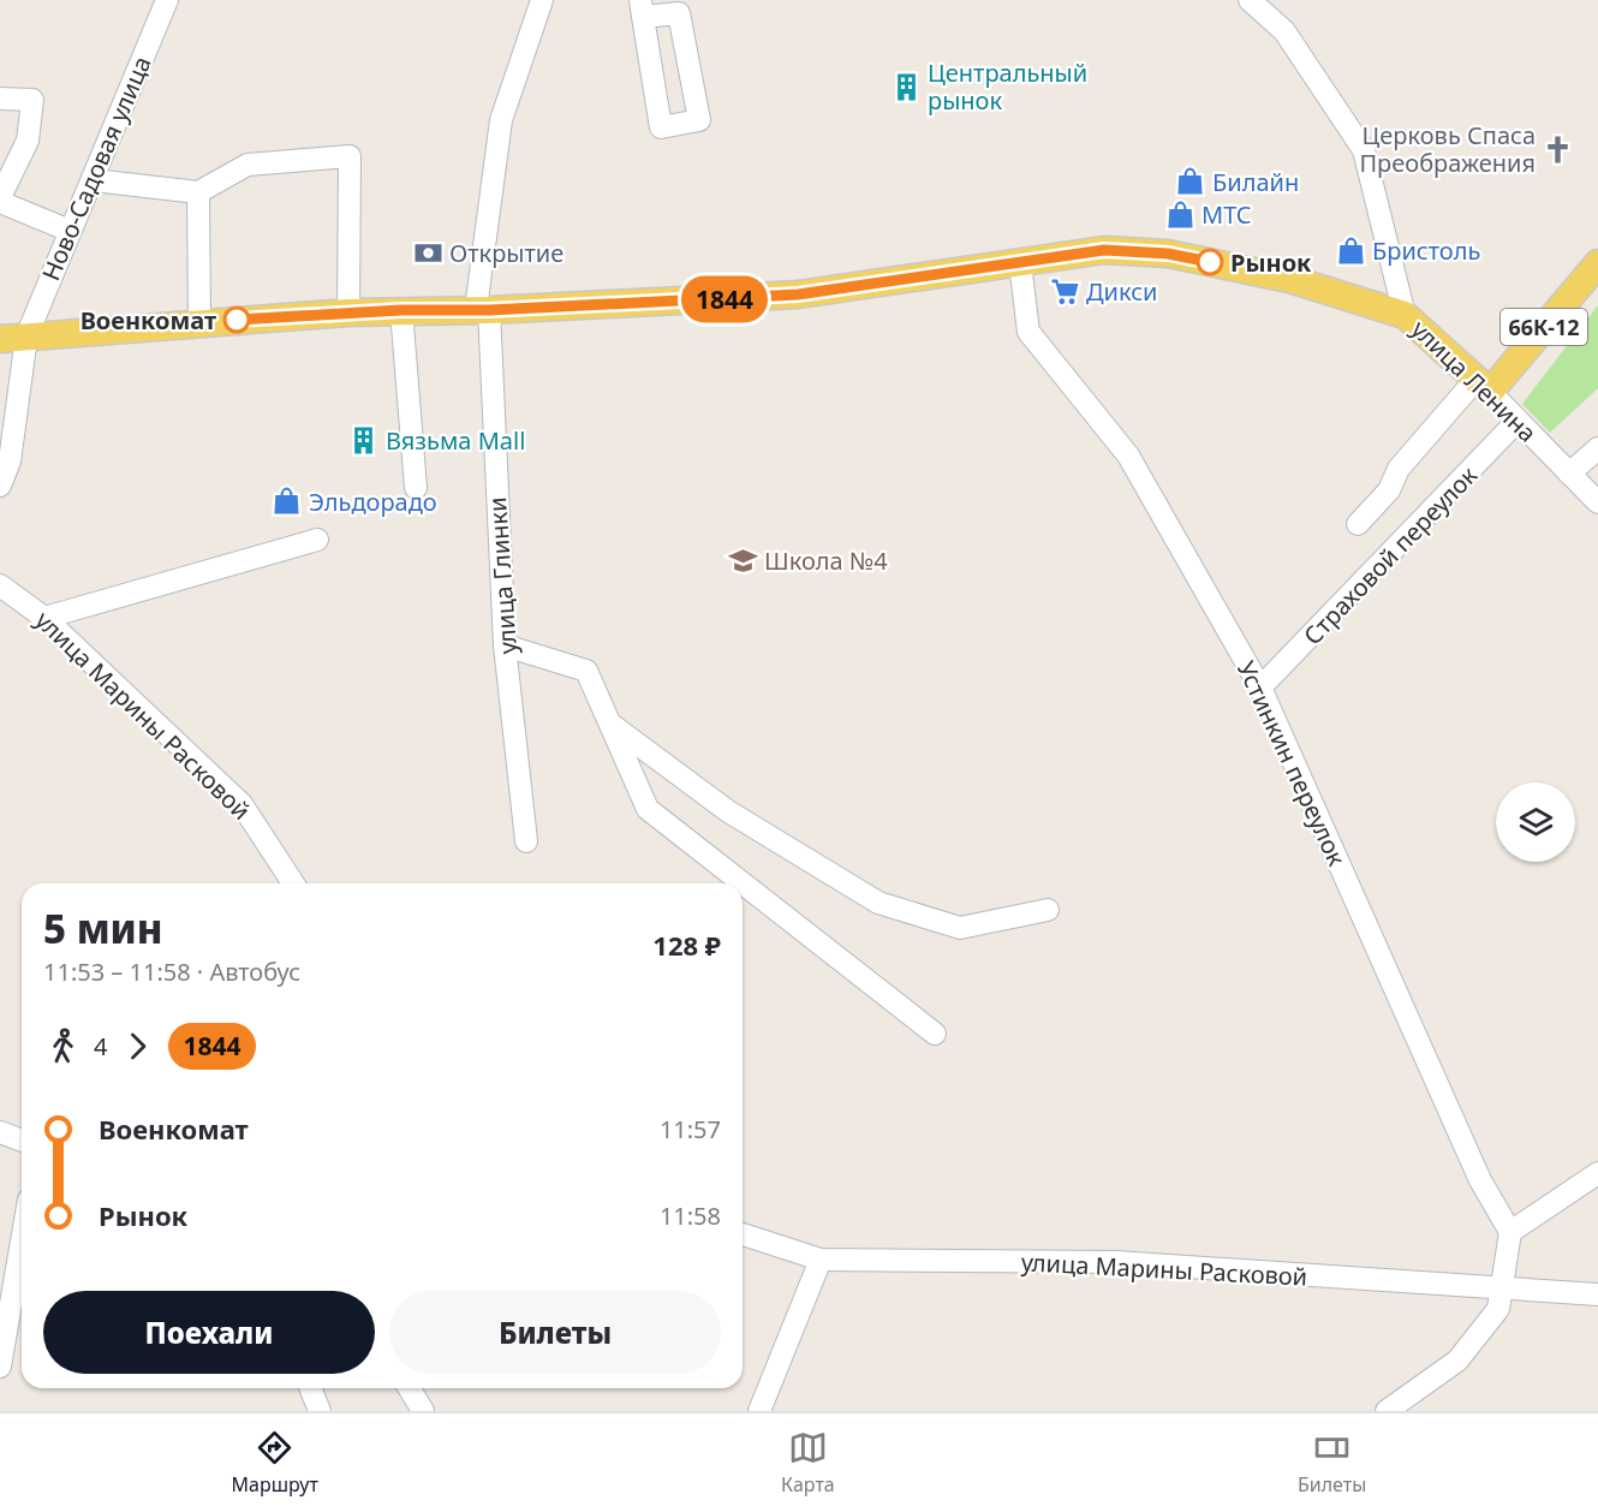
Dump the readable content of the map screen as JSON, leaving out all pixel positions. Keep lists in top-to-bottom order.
{
  "streets": {
    "main road": ["66К-12", "улица Ленина"],
    "street": [
      "Ново-Садовая улица",
      "Страховой переулок",
      "улица Глинки",
      "улица Марины Расковой",
      "Устинкин переулок"
    ]
  },
  "crossings": [
    ["Ново-Садовая улица", "улица Ленина"],
    ["66К-12", "улица Ленина"],
    ["улица Ленина", "Страховой переулок"],
    ["улица Ленина", "улица Глинки"],
    ["улица Ленина", "Устинкин переулок"],
    ["Страховой переулок", "Устинкин переулок"]
  ],
  "places": {
    "building": ["Центральный рынок", "Вязьма Mall"],
    "church": ["Церковь Спаса Преображения"],
    "shop": [
      "Билайн",
      "МТС",
      "Бристоль",
      "Эльдорадо"
    ],
    "bank": ["Открытие"],
    "other": ["Рынок", "Военкомат"],
    "supermarket": ["Дикси"],
    "school or university": ["Школа №4"]
  },
  "lines": ["bus line 1844"],
  "page": {
    "on_map": "1844",
    "heading": ["5 мин", "11:53 – 11:58 · Автобус", "128 ₽"],
    "legs": ["4", "1844"],
    "list": [
      {
        "name": "Военкомат",
        "value": "11:57"
      },
      {
        "name": "Рынок",
        "value": "11:58"
      }
    ],
    "buttons": ["Поехали", "Билеты"],
    "tabs": ["Маршрут", "Карта", "Билеты"]
  }
}
